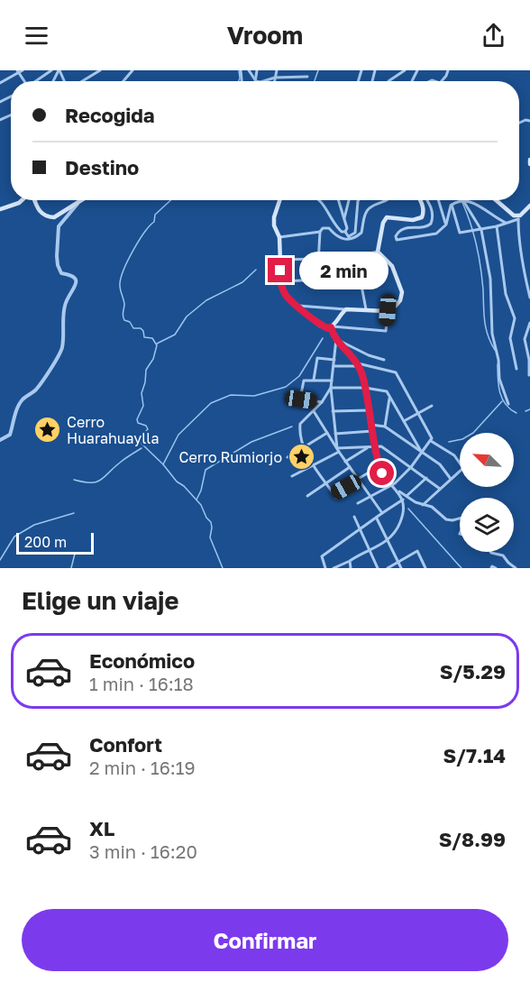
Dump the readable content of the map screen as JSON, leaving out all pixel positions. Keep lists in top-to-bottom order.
{
  "places": {
    "place": ["Cerro Huarahuaylla", "Cerro Rumiorjo"]
  },
  "scale_bar": "200 m",
  "north": "top left",
  "page": {
    "header": "Vroom",
    "banner": ["Recogida", "Destino"],
    "bubble": "2 min",
    "scale": "200 m",
    "heading": "Elige un viaje",
    "list": [
      {
        "name": "Económico",
        "note": "1 min · 16:18",
        "value": "S/5.29"
      },
      {
        "name": "Confort",
        "note": "2 min · 16:19",
        "value": "S/7.14"
      },
      {
        "name": "XL",
        "note": "3 min · 16:20",
        "value": "S/8.99"
      }
    ],
    "buttons": "Confirmar"
  }
}
